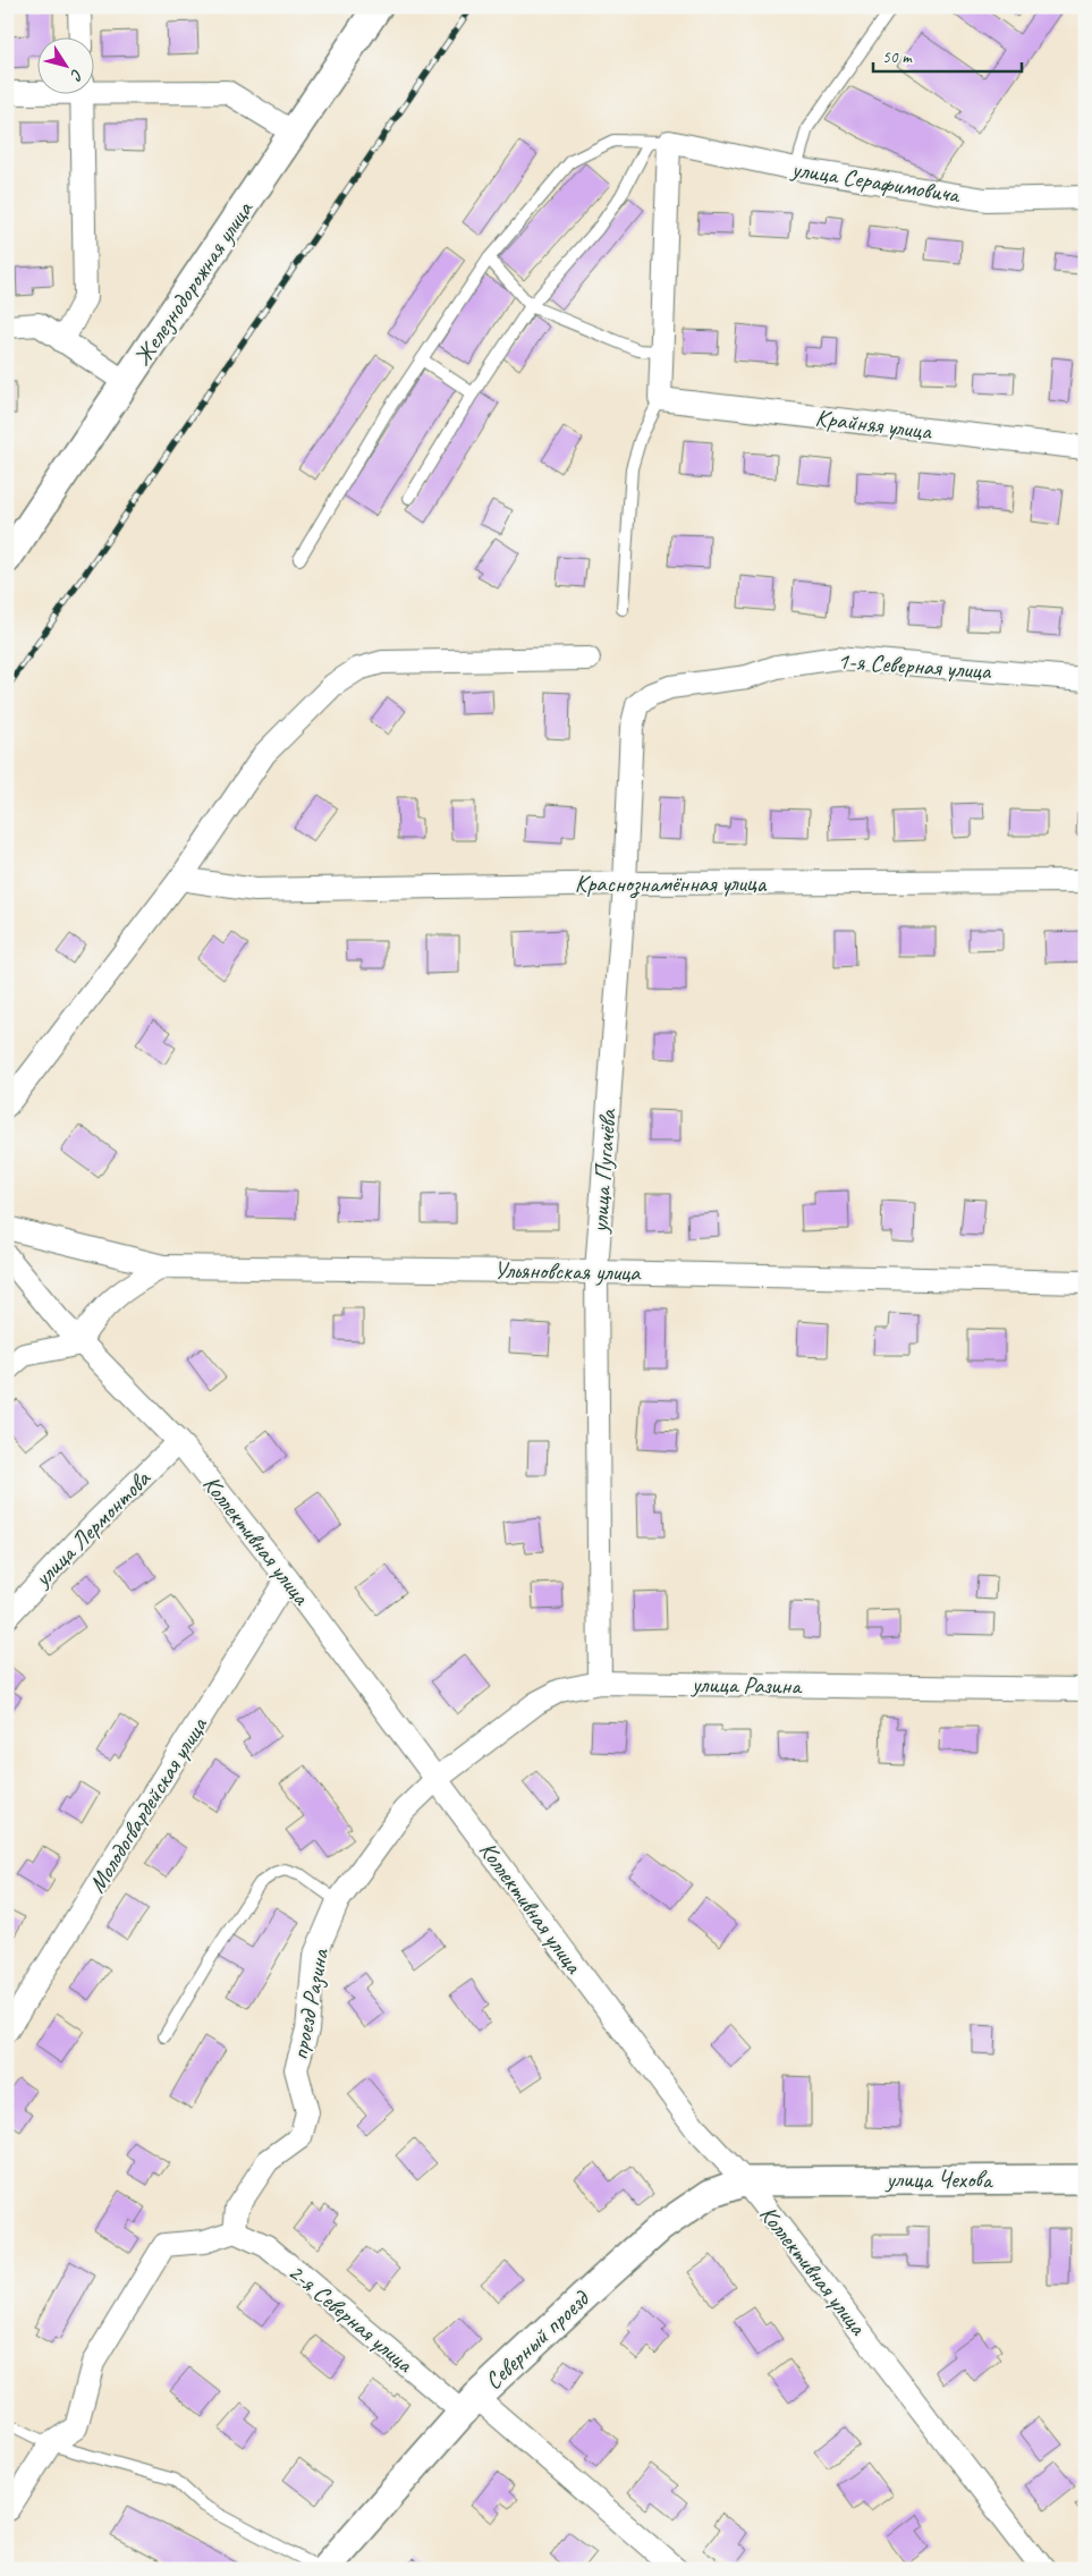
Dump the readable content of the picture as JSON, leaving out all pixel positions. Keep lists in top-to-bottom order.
{
  "streets": {
    "street": [
      "улица Серафимовича",
      "Железнодорожная улица",
      "Крайняя улица",
      "1-я Северная улица",
      "Краснознамённая улица",
      "улица Пугачёва",
      "Ульяновская улица",
      "улица Лермонтова",
      "Коллективная улица",
      "улица Разина",
      "Молодогвардейская улица",
      "проезд Разина",
      "улица Чехова",
      "2-я Северная улица",
      "Северный проезд"
    ]
  },
  "crossings": [
    ["1-я Северная улица", "улица Пугачёва"],
    ["Краснознамённая улица", "улица Пугачёва"],
    ["улица Пугачёва", "Ульяновская улица"],
    ["улица Пугачёва", "улица Разина"],
    ["улица Лермонтова", "Коллективная улица"],
    ["Коллективная улица", "улица Разина"],
    ["Коллективная улица", "Молодогвардейская улица"],
    ["Коллективная улица", "проезд Разина"],
    ["Коллективная улица", "Северный проезд"],
    ["улица Разина", "проезд Разина"],
    ["проезд Разина", "2-я Северная улица"],
    ["улица Чехова", "Северный проезд"],
    ["2-я Северная улица", "Северный проезд"]
  ],
  "scale_bar": "50 m",
  "north": "bottom right"
}
